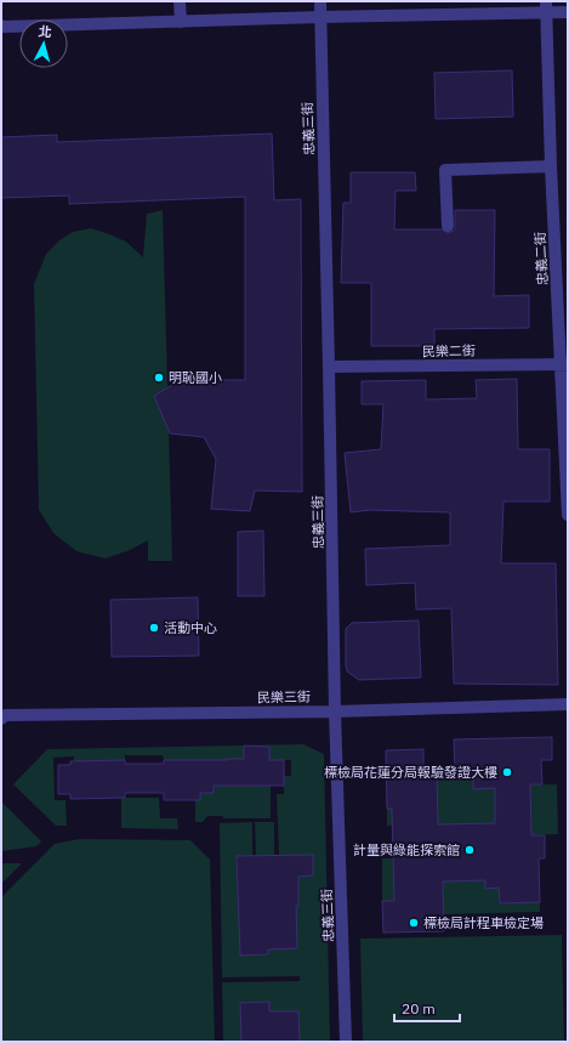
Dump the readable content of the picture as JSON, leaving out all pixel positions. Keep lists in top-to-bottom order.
{
  "streets": {
    "street": [
      "忠義三街",
      "忠義二街",
      "民樂二街",
      "民樂三街"
    ]
  },
  "crossings": [
    ["忠義三街", "民樂二街"],
    ["忠義三街", "民樂三街"],
    ["忠義二街", "民樂二街"]
  ],
  "places": [
    "明恥國小",
    "活動中心",
    "標檢局花蓮分局報驗發證大樓",
    "計量與綠能探索館",
    "標檢局計程車檢定場"
  ],
  "scale_bar": "20 m",
  "north": "top"
}
